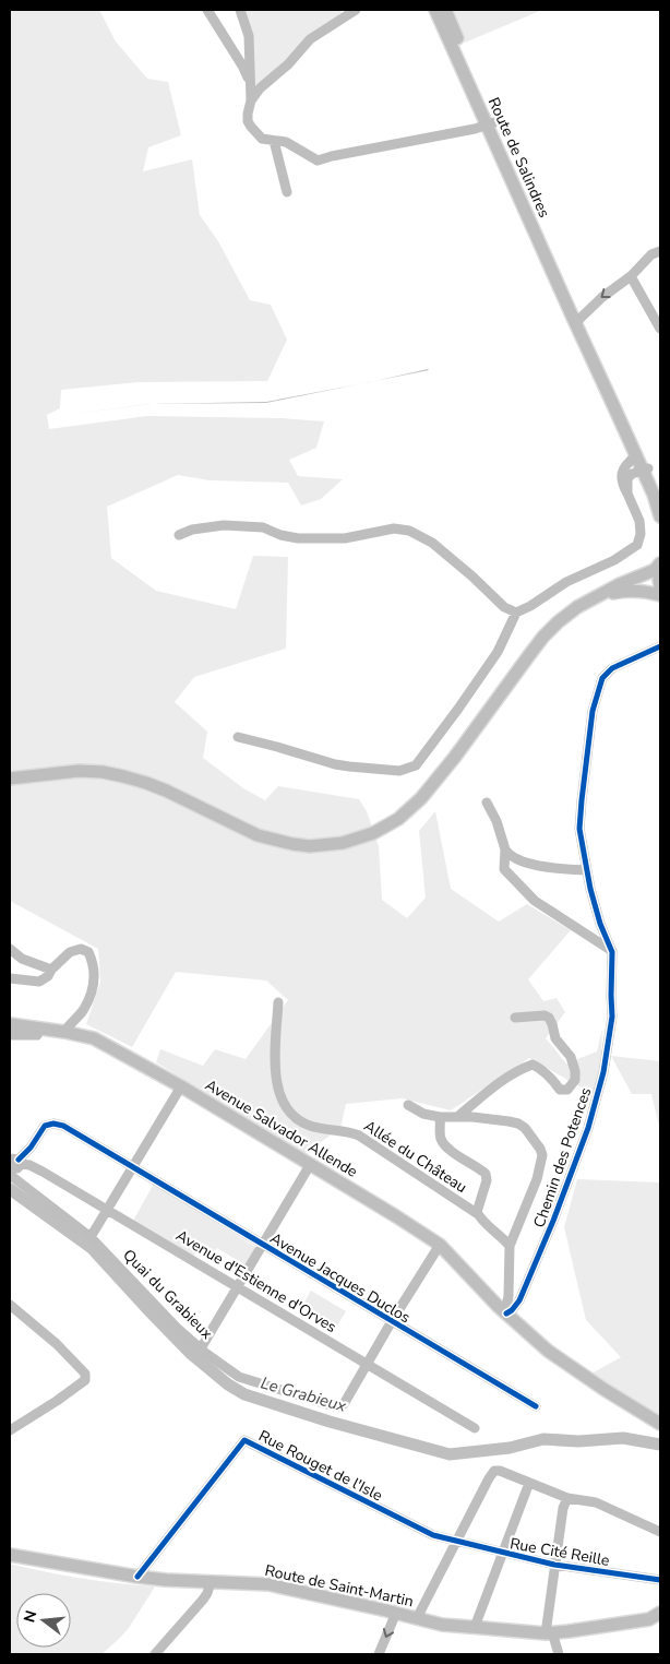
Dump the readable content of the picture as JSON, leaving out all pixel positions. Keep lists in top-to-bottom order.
{
  "streets": {
    "main road": ["Route de Salindres", "Avenue Salvador Allende", "Route de Saint-Martin"],
    "street": [
      "Allée du Château",
      "Chemin des Potences",
      "Avenue Jacques Duclos",
      "Avenue d'Estienne d'Orves",
      "Quai du Grabieux",
      "Rue Rouget de l'Isle",
      "Rue Cité Reille"
    ]
  },
  "crossings": [
    ["Avenue Salvador Allende", "Chemin des Potences"],
    ["Avenue Jacques Duclos", "Avenue d'Estienne d'Orves"],
    ["Avenue Jacques Duclos", "Quai du Grabieux"],
    ["Avenue d'Estienne d'Orves", "Quai du Grabieux"],
    ["Rue Rouget de l'Isle", "Rue Cité Reille"],
    ["Rue Rouget de l'Isle", "Route de Saint-Martin"]
  ],
  "water": ["Le Grabieux"],
  "north": "left"
}
